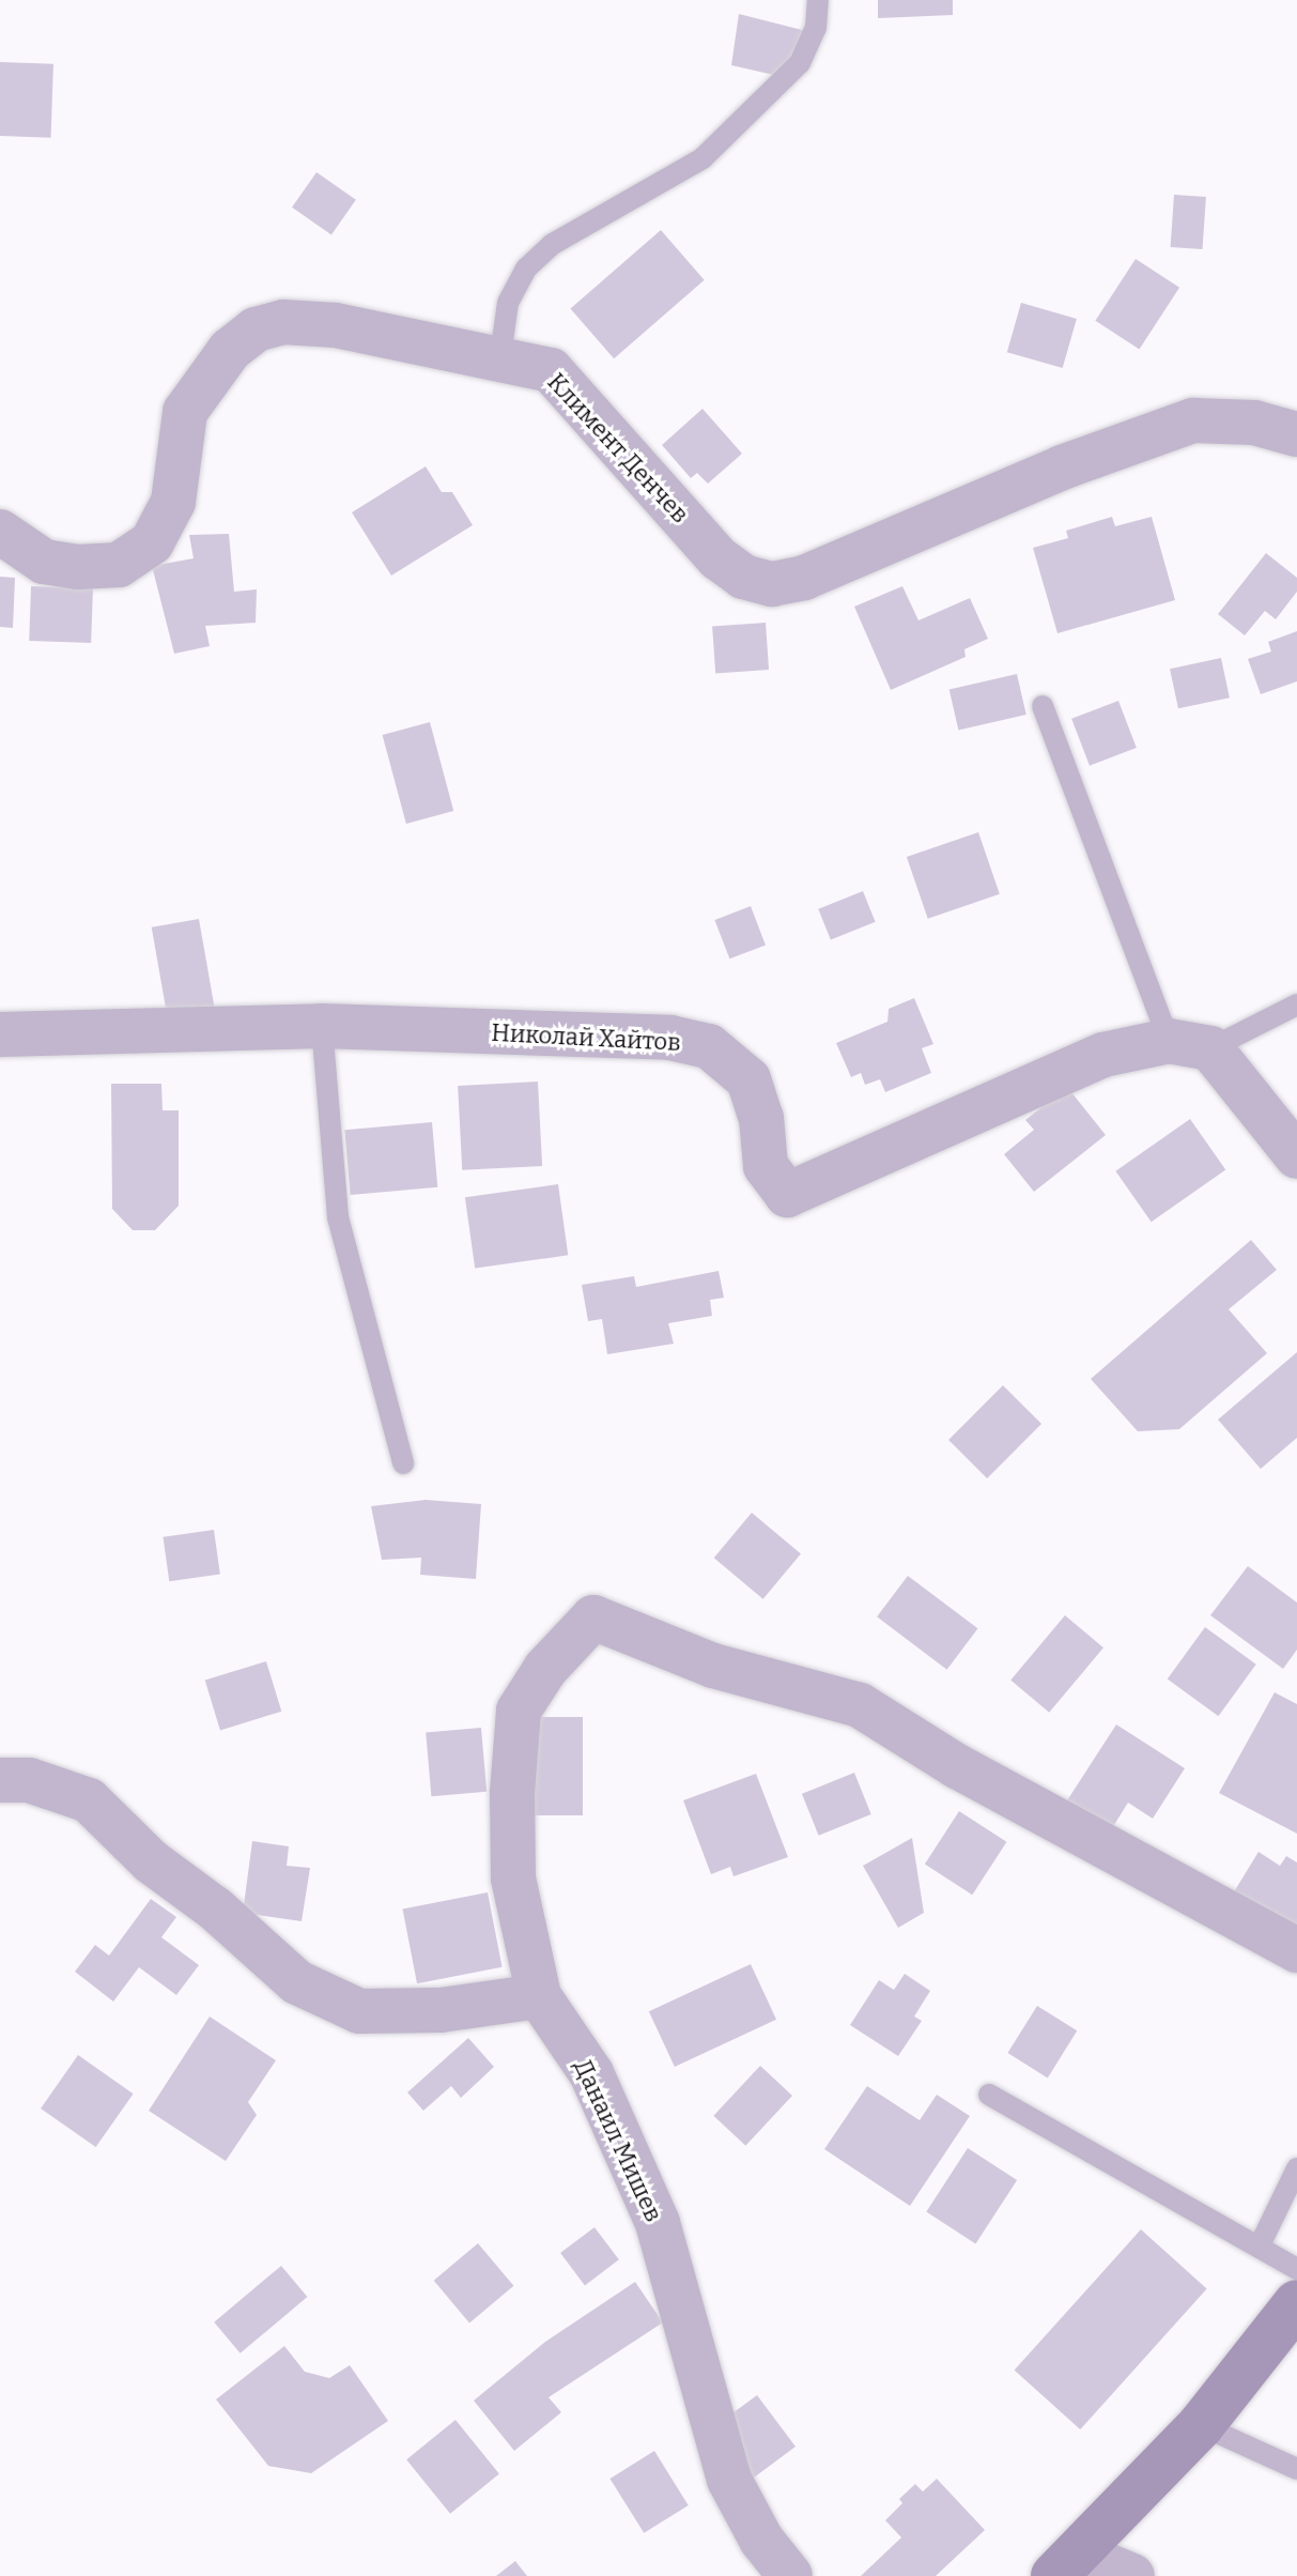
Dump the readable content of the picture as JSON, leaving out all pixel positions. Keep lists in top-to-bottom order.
{
  "streets": {
    "street": ["Климент Денчев", "Николай Хайтов", "Данаил Мишев"]
  }
}
